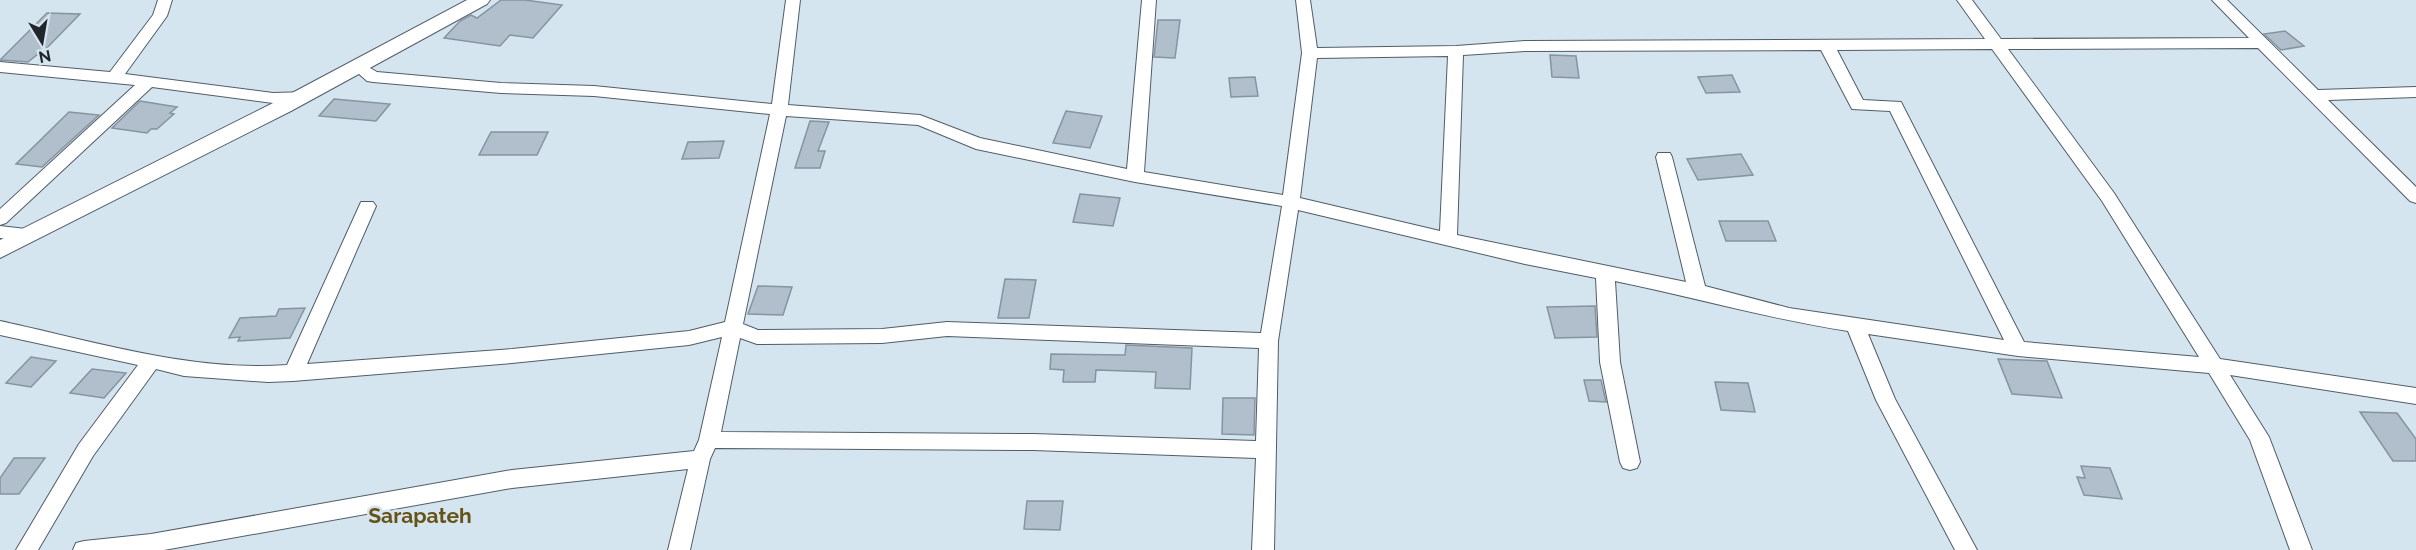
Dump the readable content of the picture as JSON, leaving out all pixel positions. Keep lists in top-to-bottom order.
{
  "districts": ["Sarapateh"],
  "north": "bottom"
}
